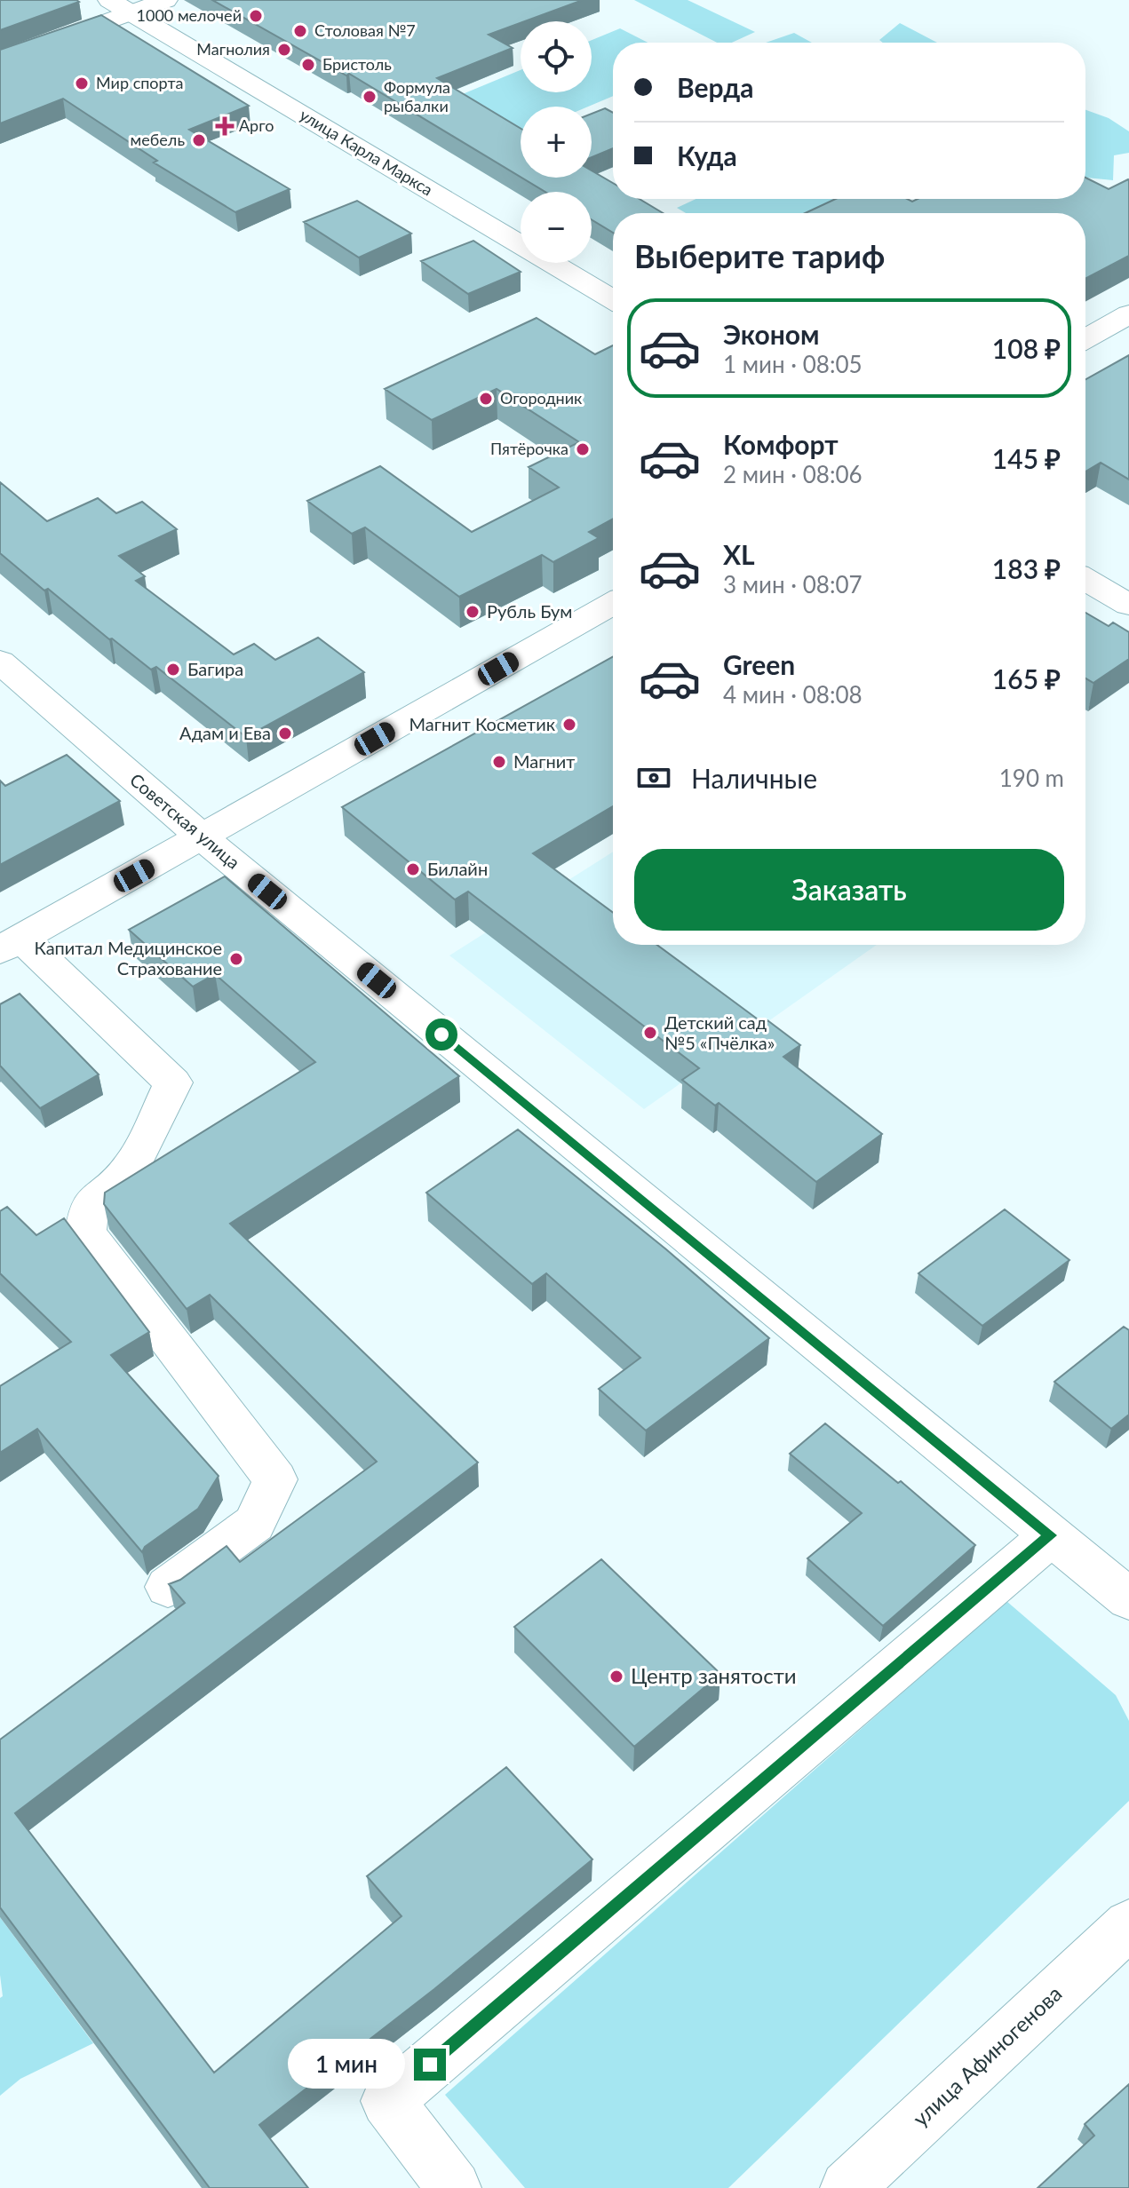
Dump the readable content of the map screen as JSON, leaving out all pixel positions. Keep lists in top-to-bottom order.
{
  "streets": {
    "street": ["улица Карла Маркса", "Советская улица", "улица Афиногенова"]
  },
  "places": {
    "other": [
      "1000 мелочей",
      "Столовая №7",
      "Магнолия",
      "Бристоль",
      "Мир спорта",
      "Формула рыбалки",
      "мебель",
      "Огородник",
      "Пятёрочка",
      "Рубль Бум",
      "Багира",
      "Магнит Косметик",
      "Адам и Ева",
      "Магнит",
      "Билайн",
      "Капитал Медицинское Страхование",
      "Детский сад №5 «Пчёлка»",
      "Центр занятости"
    ],
    "health": ["Арго"]
  },
  "page": {
    "map_buttons": ["+", "−"],
    "banner": ["Верда", "Куда"],
    "heading": "Выберите тариф",
    "list": [
      {
        "name": "Эконом",
        "note": "1 мин · 08:05",
        "value": "108 ₽"
      },
      {
        "name": "Комфорт",
        "note": "2 мин · 08:06",
        "value": "145 ₽"
      },
      {
        "name": "XL",
        "note": "3 мин · 08:07",
        "value": "183 ₽"
      },
      {
        "name": "Green",
        "note": "4 мин · 08:08",
        "value": "165 ₽"
      }
    ],
    "pay": ["Наличные", "190 m"],
    "buttons": "Заказать",
    "bubble": "1 мин"
  }
}
